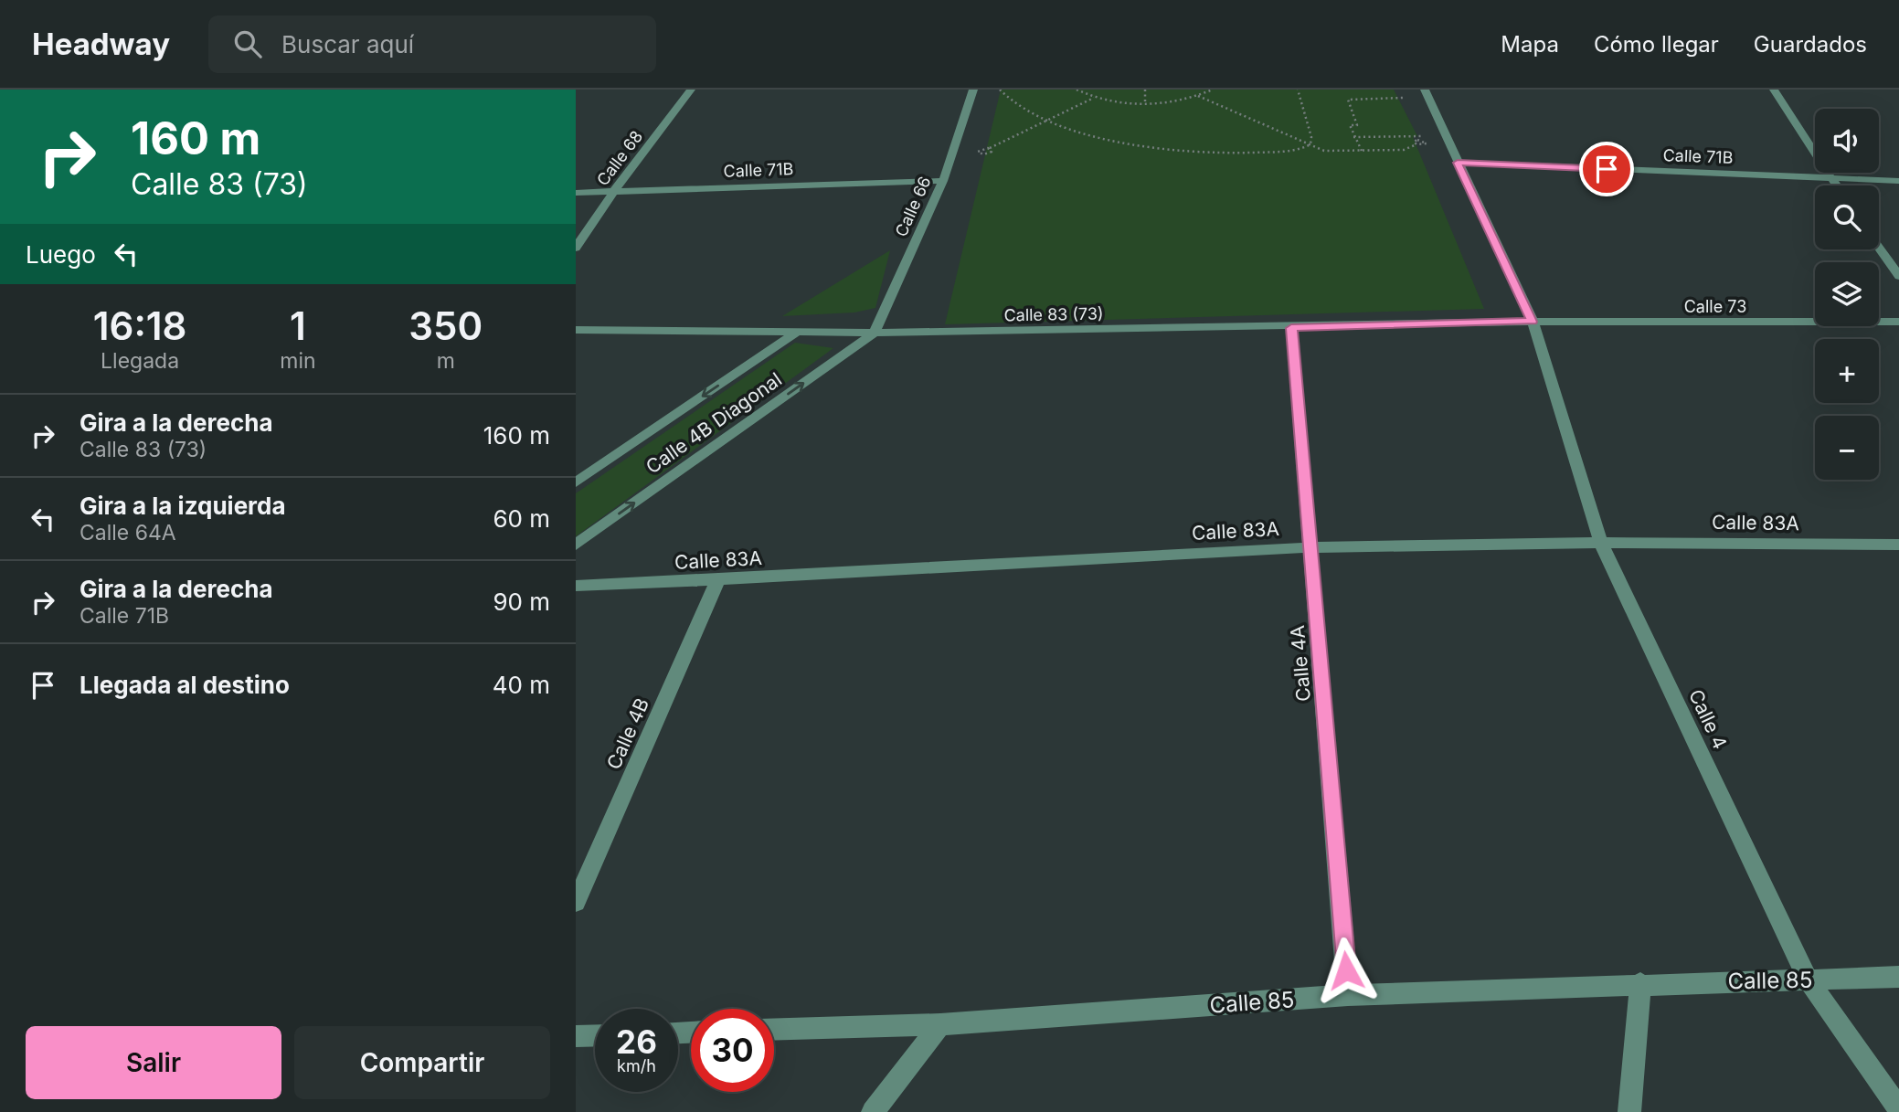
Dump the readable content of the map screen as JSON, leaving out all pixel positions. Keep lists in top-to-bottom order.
{
  "streets": {
    "street": [
      "Calle 71B",
      "Calle 68",
      "Calle 66",
      "Calle 73",
      "Calle 83 (73)",
      "Calle 4B Diagonal",
      "Calle 83A",
      "Calle 4A",
      "Calle 4",
      "Calle 4B",
      "Calle 85"
    ]
  },
  "crossings": [
    ["Calle 71B", "Calle 68"],
    ["Calle 71B", "Calle 66"],
    ["Calle 71B", "Calle 4"],
    ["Calle 66", "Calle 83 (73)"],
    ["Calle 66", "Calle 4B Diagonal"],
    ["Calle 73", "Calle 83 (73)"],
    ["Calle 73", "Calle 4"],
    ["Calle 83 (73)", "Calle 4B Diagonal"],
    ["Calle 83 (73)", "Calle 4A"],
    ["Calle 83 (73)", "Calle 4"],
    ["Calle 83A", "Calle 4A"],
    ["Calle 83A", "Calle 4"],
    ["Calle 83A", "Calle 4B"],
    ["Calle 4A", "Calle 85"],
    ["Calle 4", "Calle 85"]
  ],
  "page": {
    "header": "Headway",
    "search": "Buscar aquí",
    "nav": ["Mapa", "Cómo llegar", "Guardados"],
    "turn": ["160 m", "Calle 83 (73)"],
    "map_buttons": ["+", "−"],
    "then": "Luego",
    "eta": [
      "16:18",
      "Llegada",
      "1",
      "min",
      "350",
      "m"
    ],
    "list": [
      {
        "name": "Gira a la derecha",
        "note": "Calle 83 (73)",
        "value": "160 m"
      },
      {
        "name": "Gira a la izquierda",
        "note": "Calle 64A",
        "value": "60 m"
      },
      {
        "name": "Gira a la derecha",
        "note": "Calle 71B",
        "value": "90 m"
      },
      {
        "name": "Llegada al destino",
        "value": "40 m"
      }
    ],
    "speed": "26 km/h",
    "limit": "30",
    "buttons": ["Salir", "Compartir"]
  }
}
